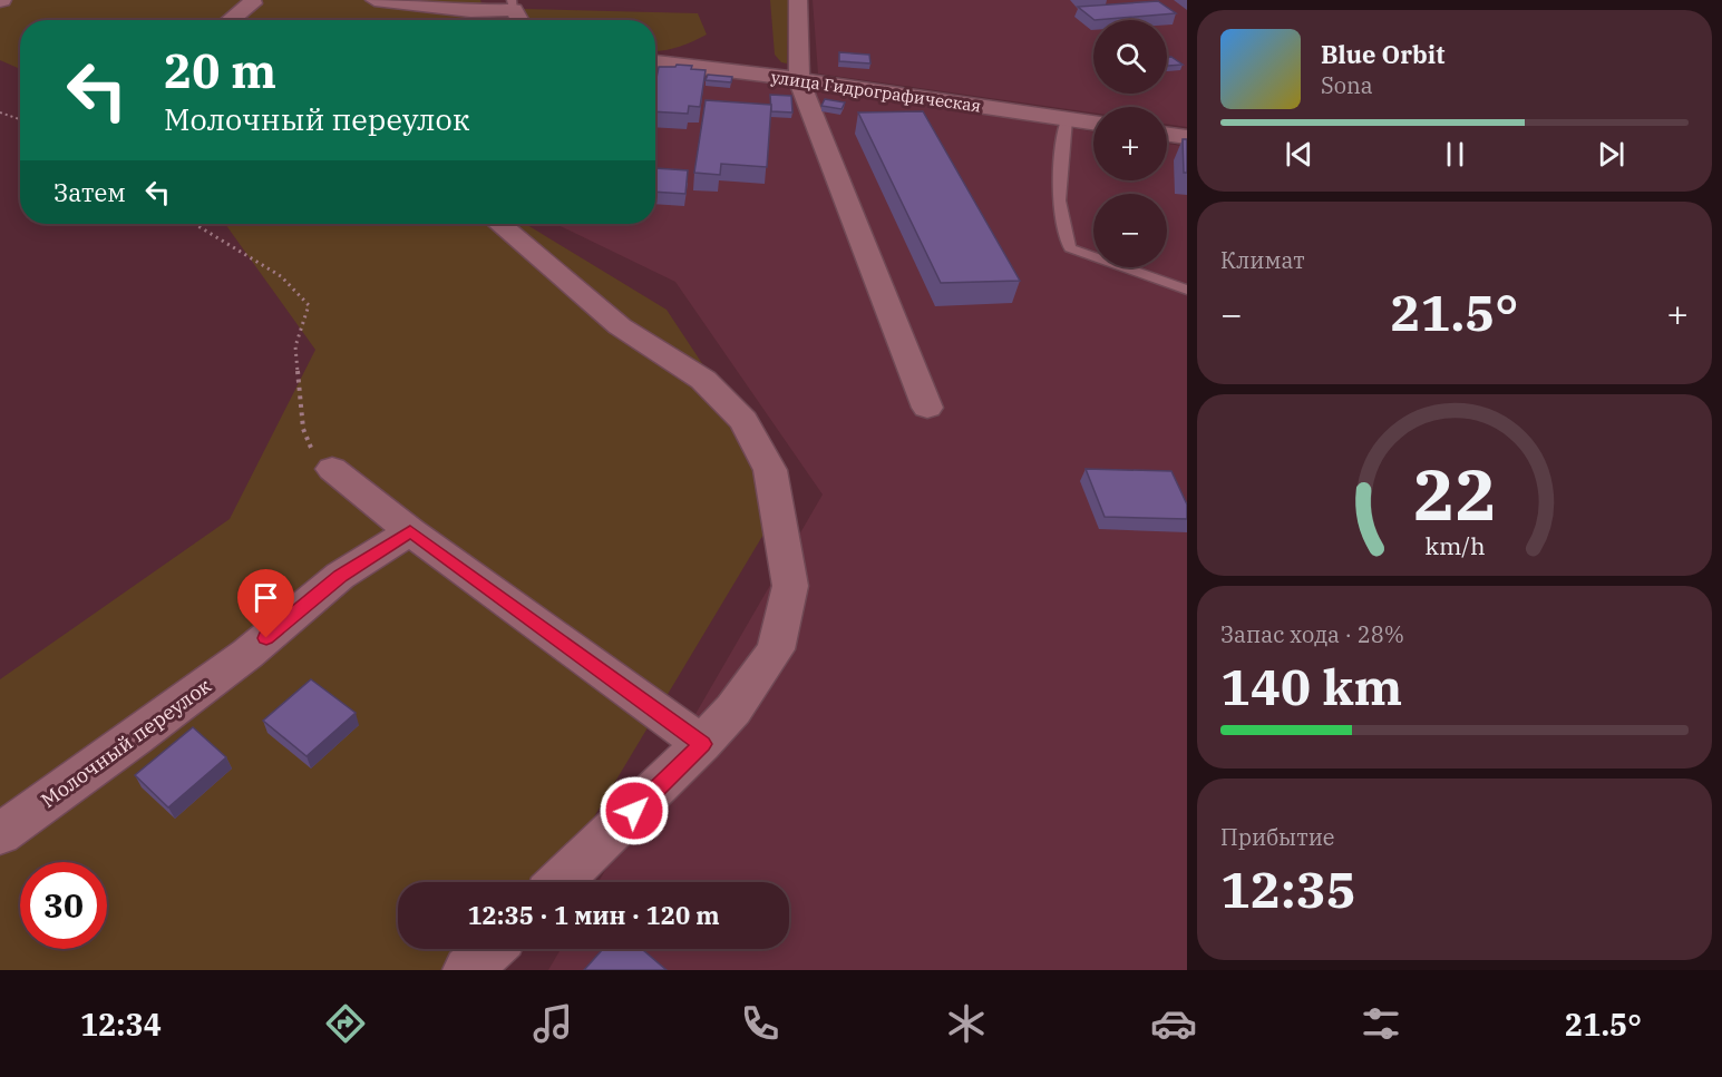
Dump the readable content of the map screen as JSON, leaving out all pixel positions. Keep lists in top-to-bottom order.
{
  "streets": {
    "street": ["улица Гидрографическая", "Молочный переулок"]
  },
  "page": {
    "map_buttons": ["+", "−"],
    "turn": ["20 m", "Молочный переулок"],
    "song": ["Blue Orbit", "Sona"],
    "then": "Затем",
    "tile": [
      "Климат",
      ["Запас хода · 28%", "140 km"],
      ["Прибытие", "12:35"]
    ],
    "heat": ["−", "21.5°", "+"],
    "limit": "30",
    "trip": "12:35 · 1 мин · 120 m",
    "tabs": ["12:34", "21.5°"],
    "gauge": ["22", "km/h"]
  }
}
